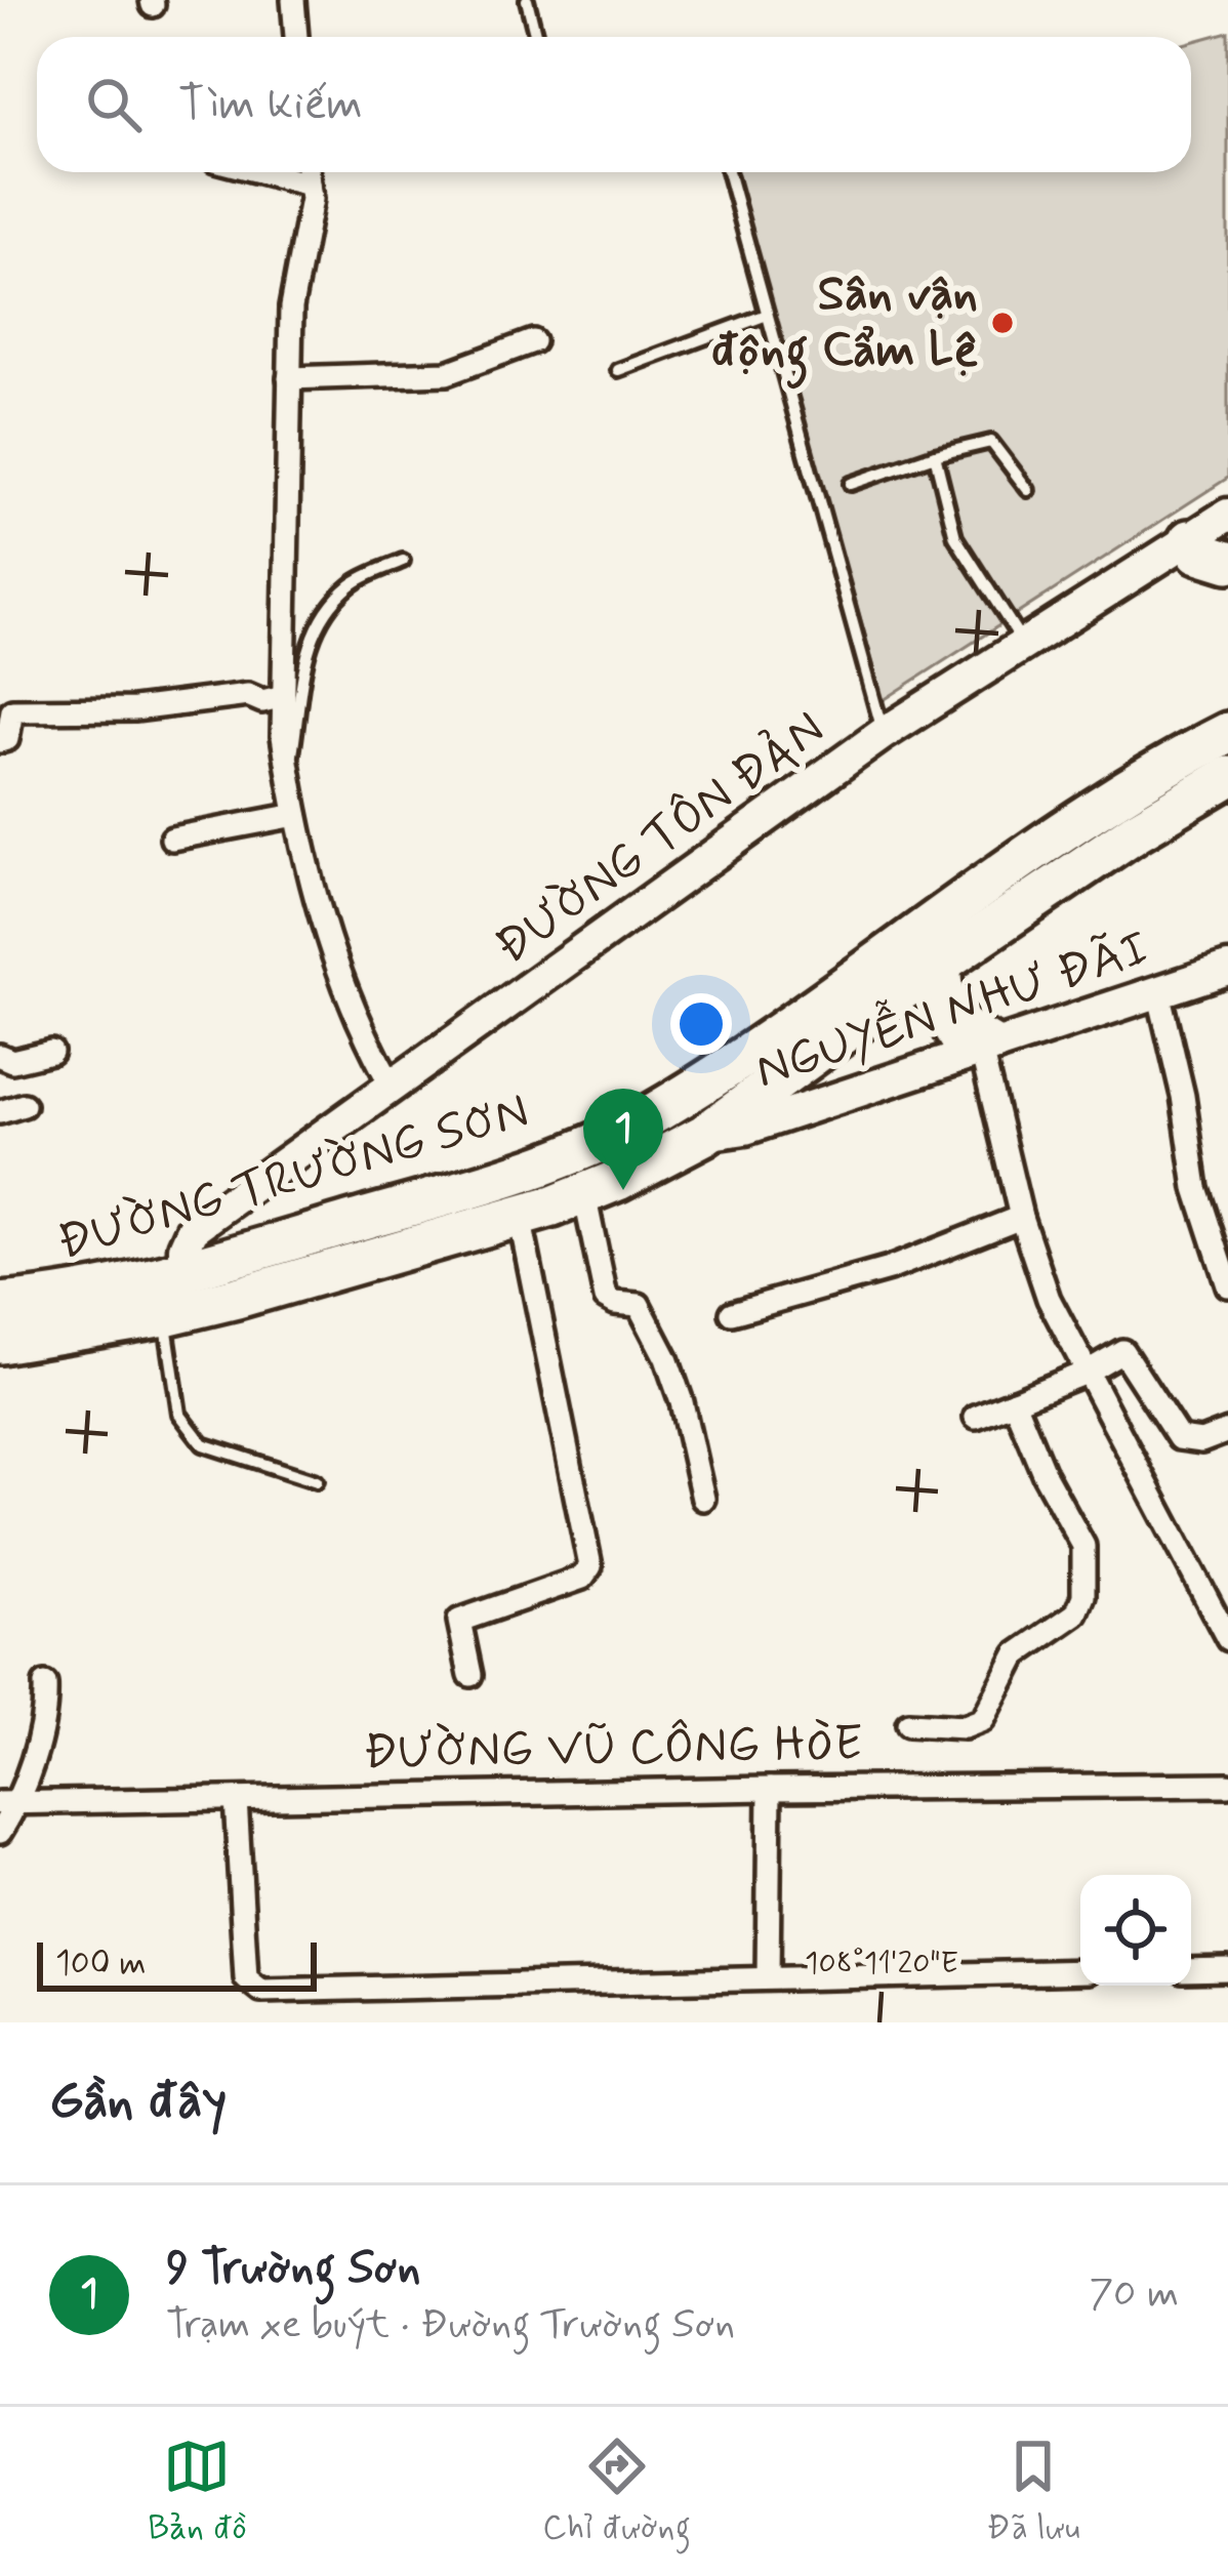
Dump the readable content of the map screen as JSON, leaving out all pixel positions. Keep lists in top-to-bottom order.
{
  "streets": {
    "highway": ["ĐƯỜNG TRƯỜNG SƠN"],
    "street": ["ĐƯỜNG TÔN ĐẢN", "NGUYỄN NHƯ ĐÃI", "ĐƯỜNG VŨ CÔNG HÒE"]
  },
  "crossings": [
    ["ĐƯỜNG TÔN ĐẢN", "ĐƯỜNG TRƯỜNG SƠN"],
    ["NGUYỄN NHƯ ĐÃI", "ĐƯỜNG TRƯỜNG SƠN"]
  ],
  "places": ["Sân vận động Cẩm Lệ"],
  "scale_bar": "100 m",
  "page": {
    "search": "Tìm kiếm",
    "pins": "1",
    "scale": "100 m",
    "heading": "Gần đây",
    "list": [
      {
        "mark": "1",
        "name": "9 Trường Sơn",
        "note": "Trạm xe buýt · Đường Trường Sơn",
        "value": "70 m"
      }
    ],
    "nav": ["Bản đồ", "Chỉ đường", "Đã lưu"]
  },
  "coordinates": ["108°11'20\"E"]
}
